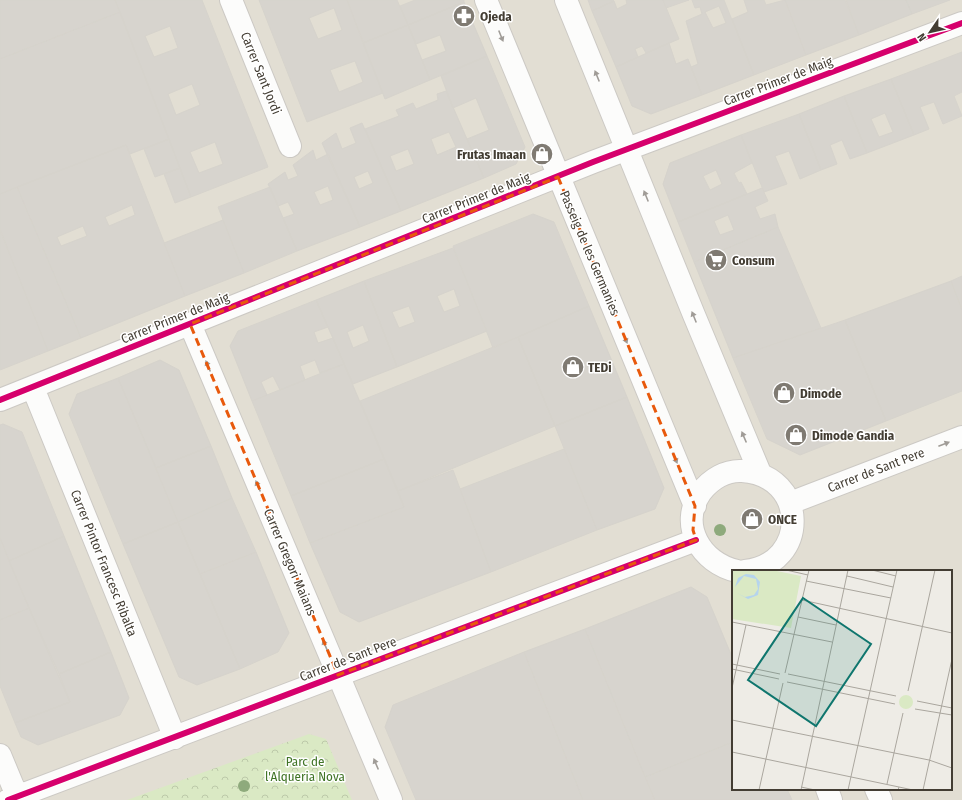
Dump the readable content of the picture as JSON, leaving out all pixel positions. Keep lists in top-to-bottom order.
{
  "streets": {
    "street": [
      "Carrer Sant Jordi",
      "Carrer Primer de Maig",
      "Passeig de les Germanies",
      "Carrer de Sant Pere",
      "Carrer Gregori Maians",
      "Carrer Pintor Francesc Ribalta"
    ]
  },
  "crossings": [
    ["Carrer Primer de Maig", "Passeig de les Germanies"],
    ["Carrer Primer de Maig", "Carrer Gregori Maians"],
    ["Carrer Primer de Maig", "Carrer Pintor Francesc Ribalta"],
    ["Carrer de Sant Pere", "Carrer Gregori Maians"],
    ["Carrer de Sant Pere", "Carrer Pintor Francesc Ribalta"]
  ],
  "one_way": ["Carrer Gregori Maians"],
  "parks": ["Parc de l'Alqueria Nova"],
  "places": {
    "pharmacy": ["Ojeda"],
    "shop": [
      "Frutas Imaan",
      "TEDi",
      "Dimode",
      "Dimode Gandia",
      "ONCE"
    ],
    "supermarket": ["Consum"]
  },
  "north": "bottom left"
}
